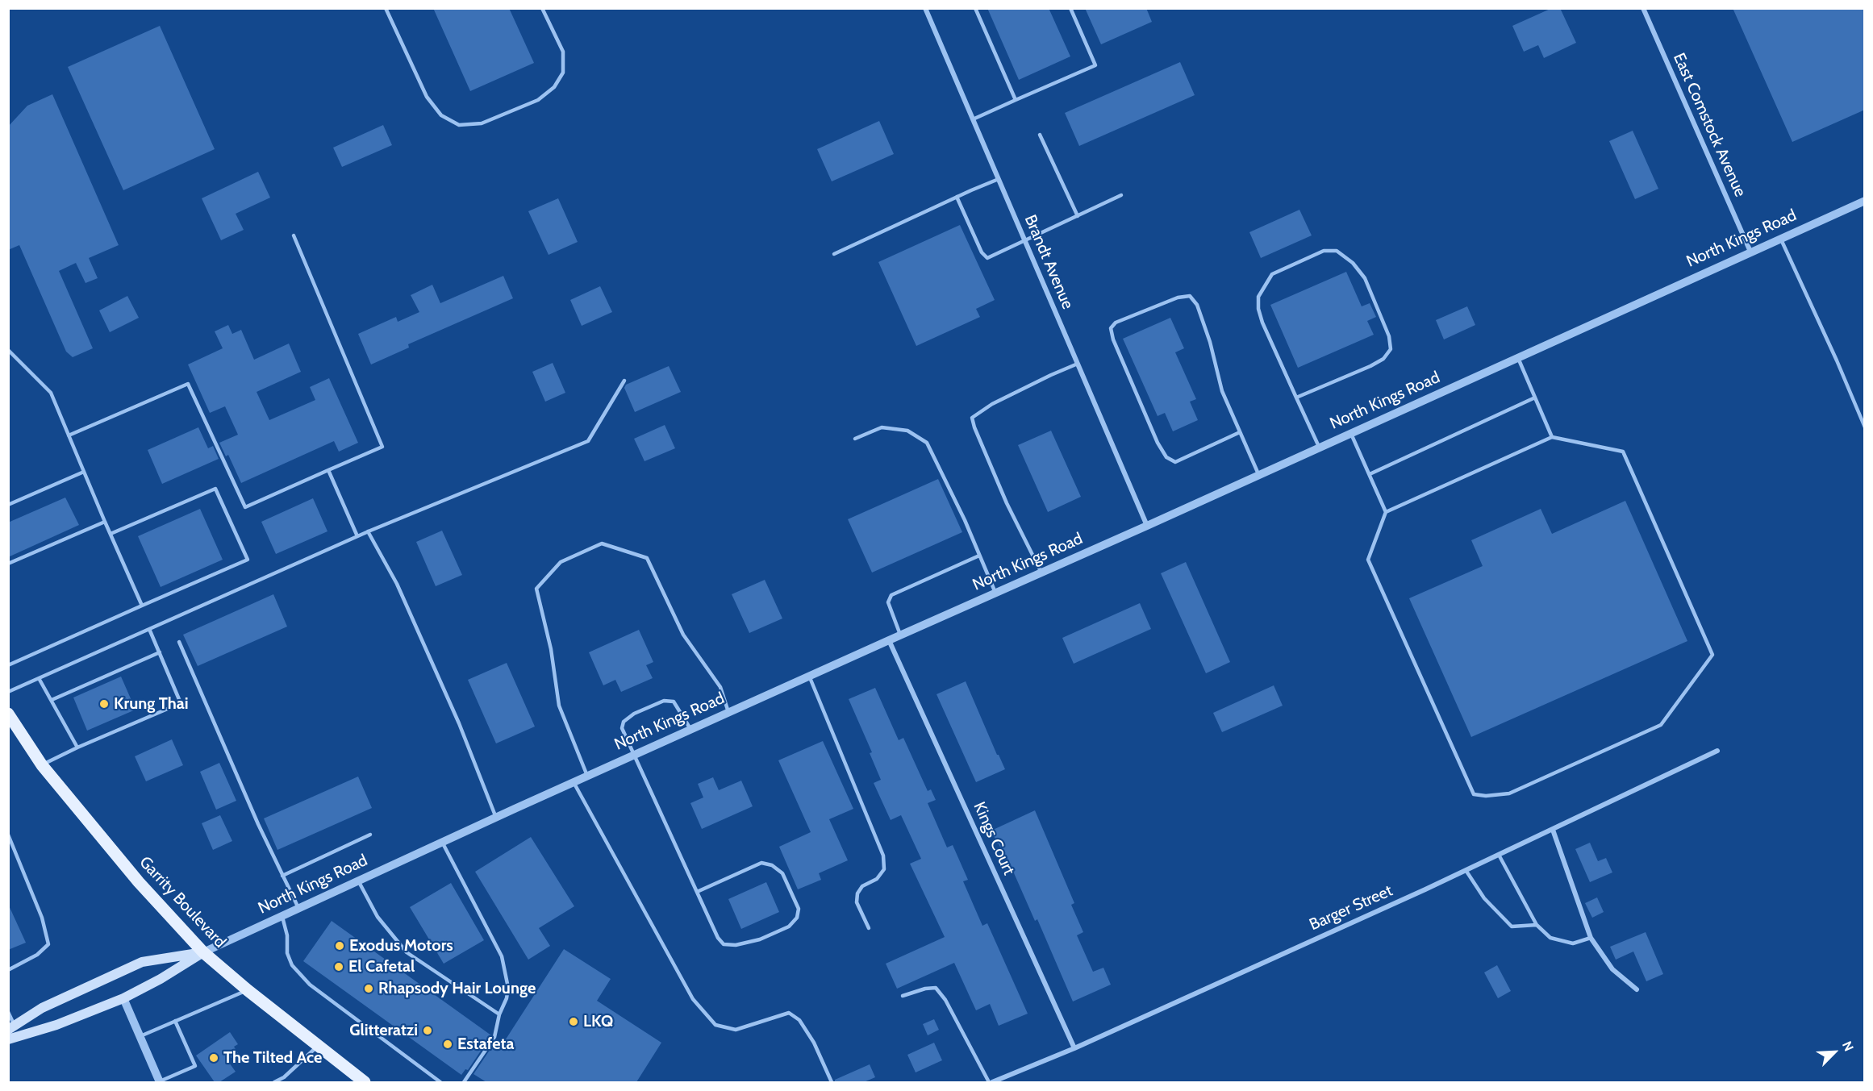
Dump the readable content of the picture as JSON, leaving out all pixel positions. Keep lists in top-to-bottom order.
{
  "streets": {
    "main road": ["North Kings Road", "Garrity Boulevard"],
    "street": [
      "East Comstock Avenue",
      "Brandt Avenue",
      "Kings Court",
      "Barger Street"
    ]
  },
  "crossings": [
    ["East Comstock Avenue", "North Kings Road"],
    ["North Kings Road", "Brandt Avenue"],
    ["North Kings Road", "Kings Court"],
    ["North Kings Road", "Garrity Boulevard"],
    ["Kings Court", "Barger Street"]
  ],
  "places": [
    "Krung Thai",
    "Exodus Motors",
    "El Cafetal",
    "Rhapsody Hair Lounge",
    "LKQ",
    "Glitteratzi",
    "Estafeta",
    "The Tilted Ace"
  ],
  "north": "top right"
}
